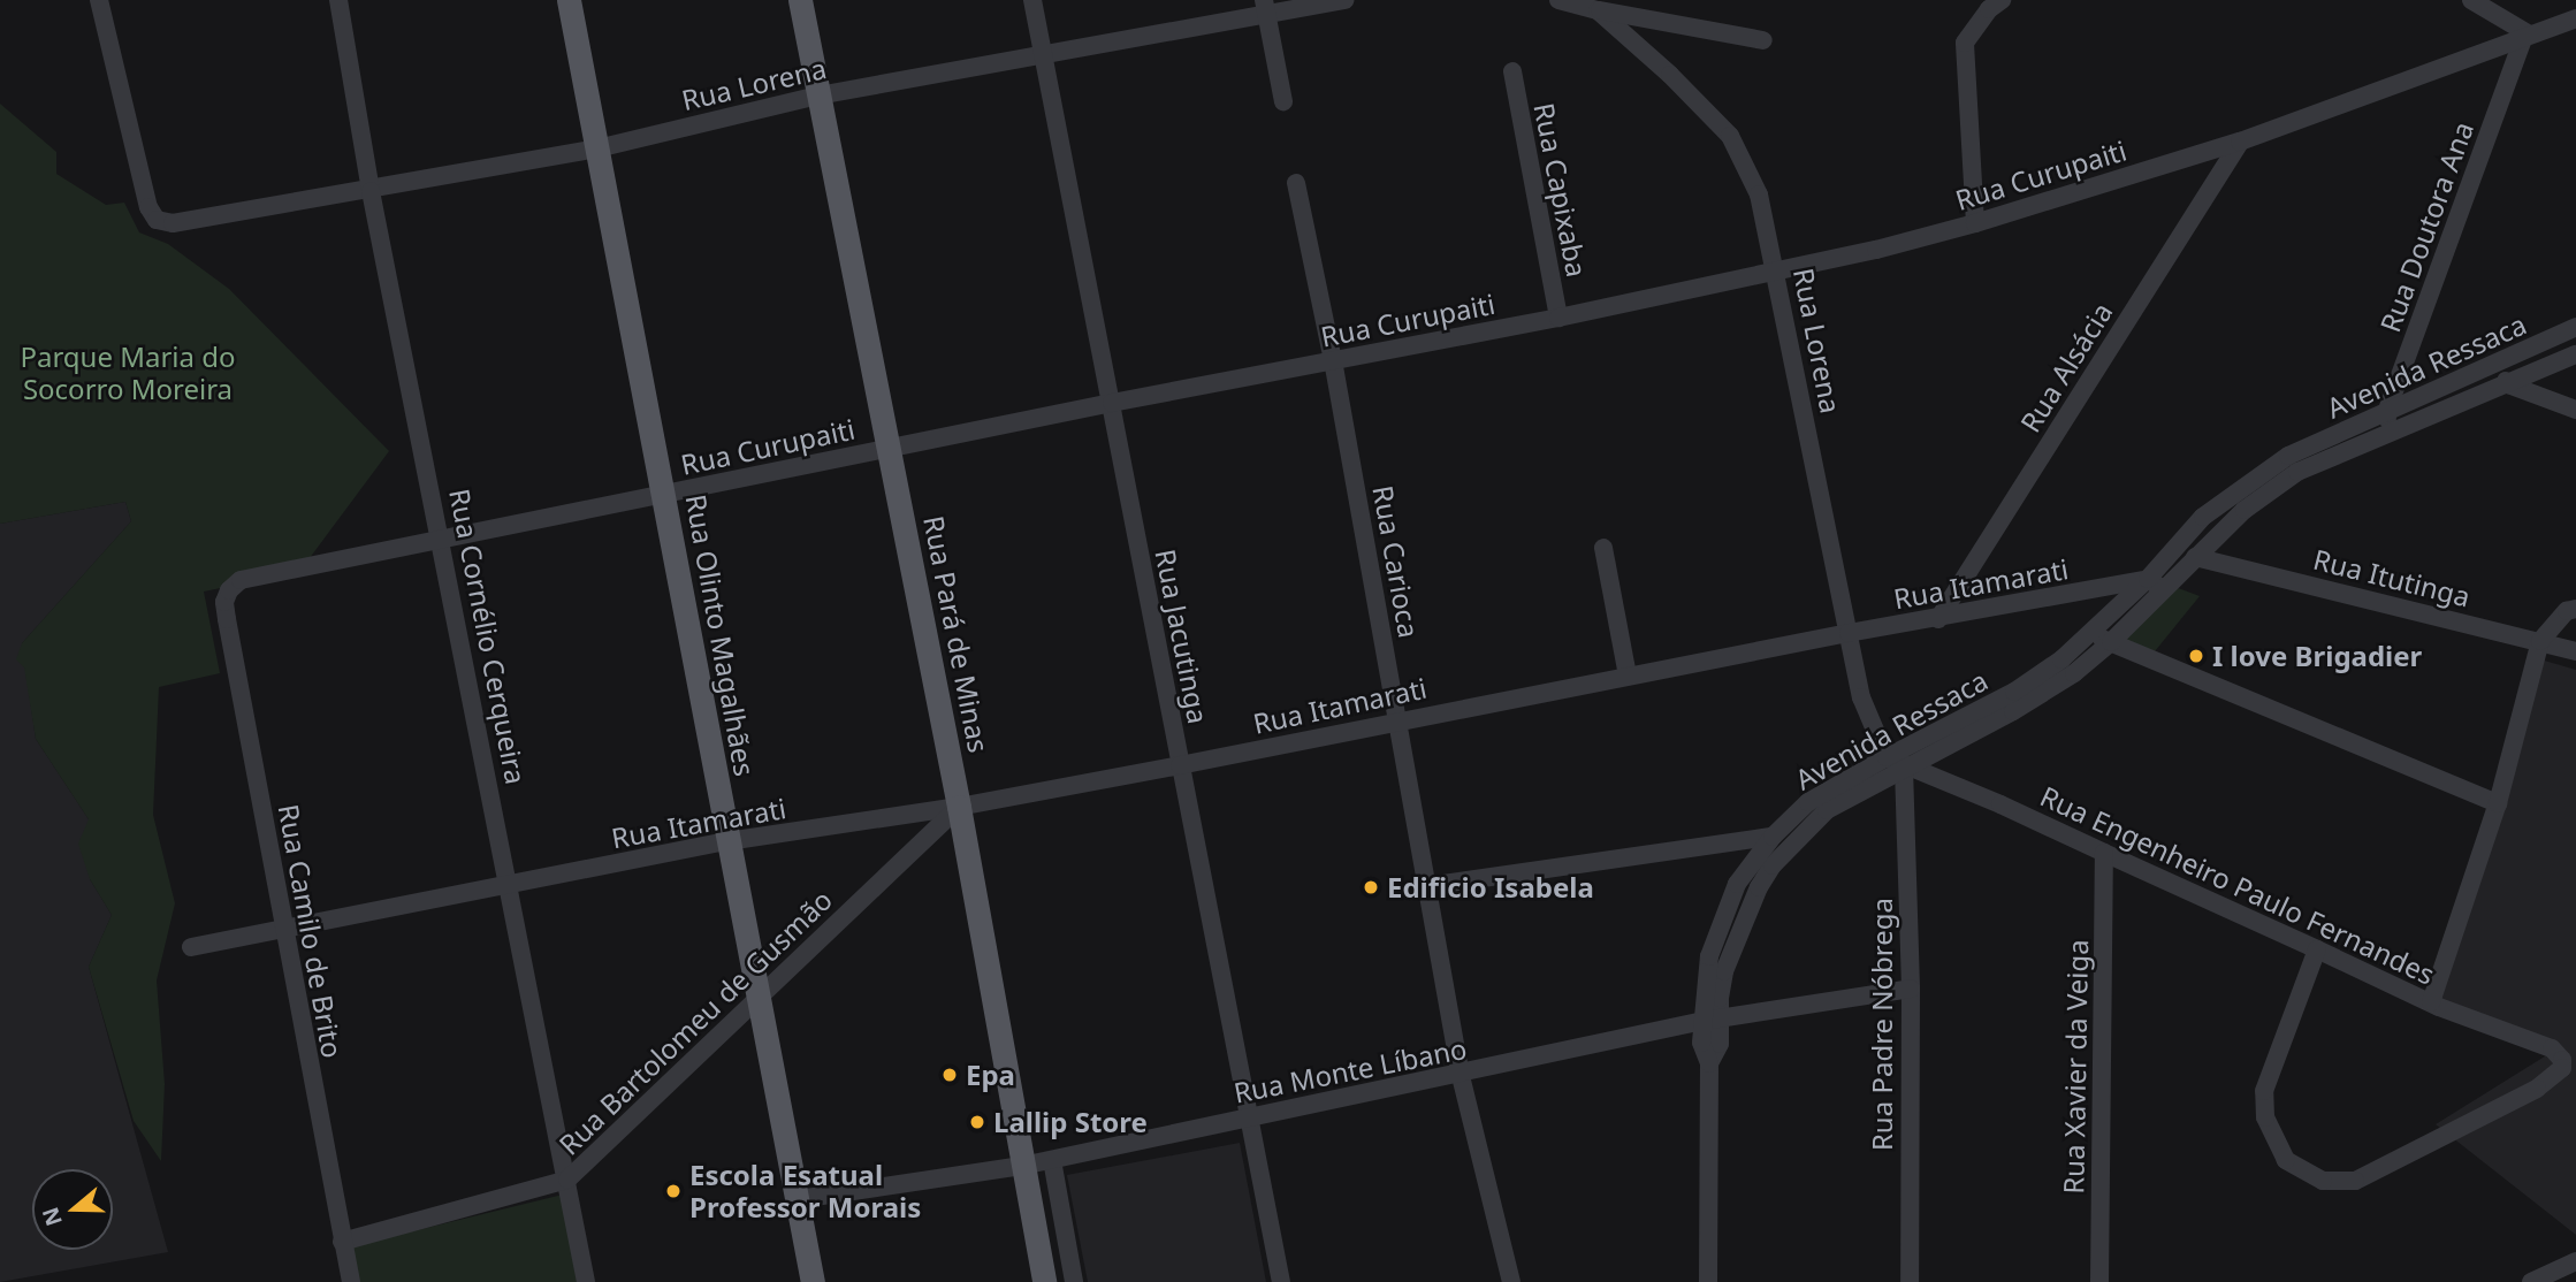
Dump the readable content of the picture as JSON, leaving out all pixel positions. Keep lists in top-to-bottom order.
{
  "streets": {
    "main road": ["Rua Pará de Minas", "Rua Olinto Magalhães"],
    "street": [
      "Rua Lorena",
      "Rua Curupaiti",
      "Rua Capixaba",
      "Rua Doutora Ana",
      "Avenida Ressaca",
      "Rua Alsácia",
      "Rua Carioca",
      "Rua Itutinga",
      "Rua Itamarati",
      "Rua Cornélio Cerqueira",
      "Rua Jacutinga",
      "Rua Engenheiro Paulo Fernandes",
      "Rua Camilo de Brito",
      "Rua Bartolomeu de Gusmão",
      "Rua Padre Nóbrega",
      "Rua Xavier da Veiga",
      "Rua Monte Líbano"
    ]
  },
  "crossings": [
    ["Rua Lorena", "Rua Curupaiti"],
    ["Rua Lorena", "Avenida Ressaca"],
    ["Rua Lorena", "Rua Itamarati"],
    ["Rua Lorena", "Rua Pará de Minas"],
    ["Rua Lorena", "Rua Olinto Magalhães"],
    ["Rua Lorena", "Rua Cornélio Cerqueira"],
    ["Rua Lorena", "Rua Jacutinga"],
    ["Rua Curupaiti", "Rua Capixaba"],
    ["Rua Curupaiti", "Rua Doutora Ana"],
    ["Rua Curupaiti", "Rua Alsácia"],
    ["Rua Curupaiti", "Rua Carioca"],
    ["Rua Curupaiti", "Rua Pará de Minas"],
    ["Rua Curupaiti", "Rua Olinto Magalhães"],
    ["Rua Curupaiti", "Rua Cornélio Cerqueira"],
    ["Rua Curupaiti", "Rua Jacutinga"],
    ["Rua Curupaiti", "Rua Camilo de Brito"],
    ["Rua Doutora Ana", "Avenida Ressaca"],
    ["Avenida Ressaca", "Rua Itutinga"],
    ["Avenida Ressaca", "Rua Itamarati"],
    ["Avenida Ressaca", "Rua Engenheiro Paulo Fernandes"],
    ["Avenida Ressaca", "Rua Padre Nóbrega"],
    ["Avenida Ressaca", "Rua Monte Líbano"],
    ["Rua Alsácia", "Rua Itamarati"],
    ["Rua Carioca", "Rua Itamarati"],
    ["Rua Carioca", "Rua Monte Líbano"],
    ["Rua Itamarati", "Rua Pará de Minas"],
    ["Rua Itamarati", "Rua Olinto Magalhães"],
    ["Rua Itamarati", "Rua Cornélio Cerqueira"],
    ["Rua Itamarati", "Rua Jacutinga"],
    ["Rua Itamarati", "Rua Camilo de Brito"],
    ["Rua Itamarati", "Rua Bartolomeu de Gusmão"],
    ["Rua Pará de Minas", "Rua Bartolomeu de Gusmão"],
    ["Rua Pará de Minas", "Rua Monte Líbano"],
    ["Rua Olinto Magalhães", "Rua Bartolomeu de Gusmão"],
    ["Rua Olinto Magalhães", "Rua Monte Líbano"],
    ["Rua Cornélio Cerqueira", "Rua Bartolomeu de Gusmão"],
    ["Rua Jacutinga", "Rua Monte Líbano"],
    ["Rua Engenheiro Paulo Fernandes", "Rua Padre Nóbrega"],
    ["Rua Engenheiro Paulo Fernandes", "Rua Xavier da Veiga"],
    ["Rua Camilo de Brito", "Rua Bartolomeu de Gusmão"],
    ["Rua Padre Nóbrega", "Rua Monte Líbano"]
  ],
  "parks": ["Parque Maria do Socorro Moreira"],
  "places": [
    "I love Brigadier",
    "Edificio Isabela",
    "Epa",
    "Lallip Store",
    "Escola Esatual Professor Morais"
  ],
  "north": "left"
}
